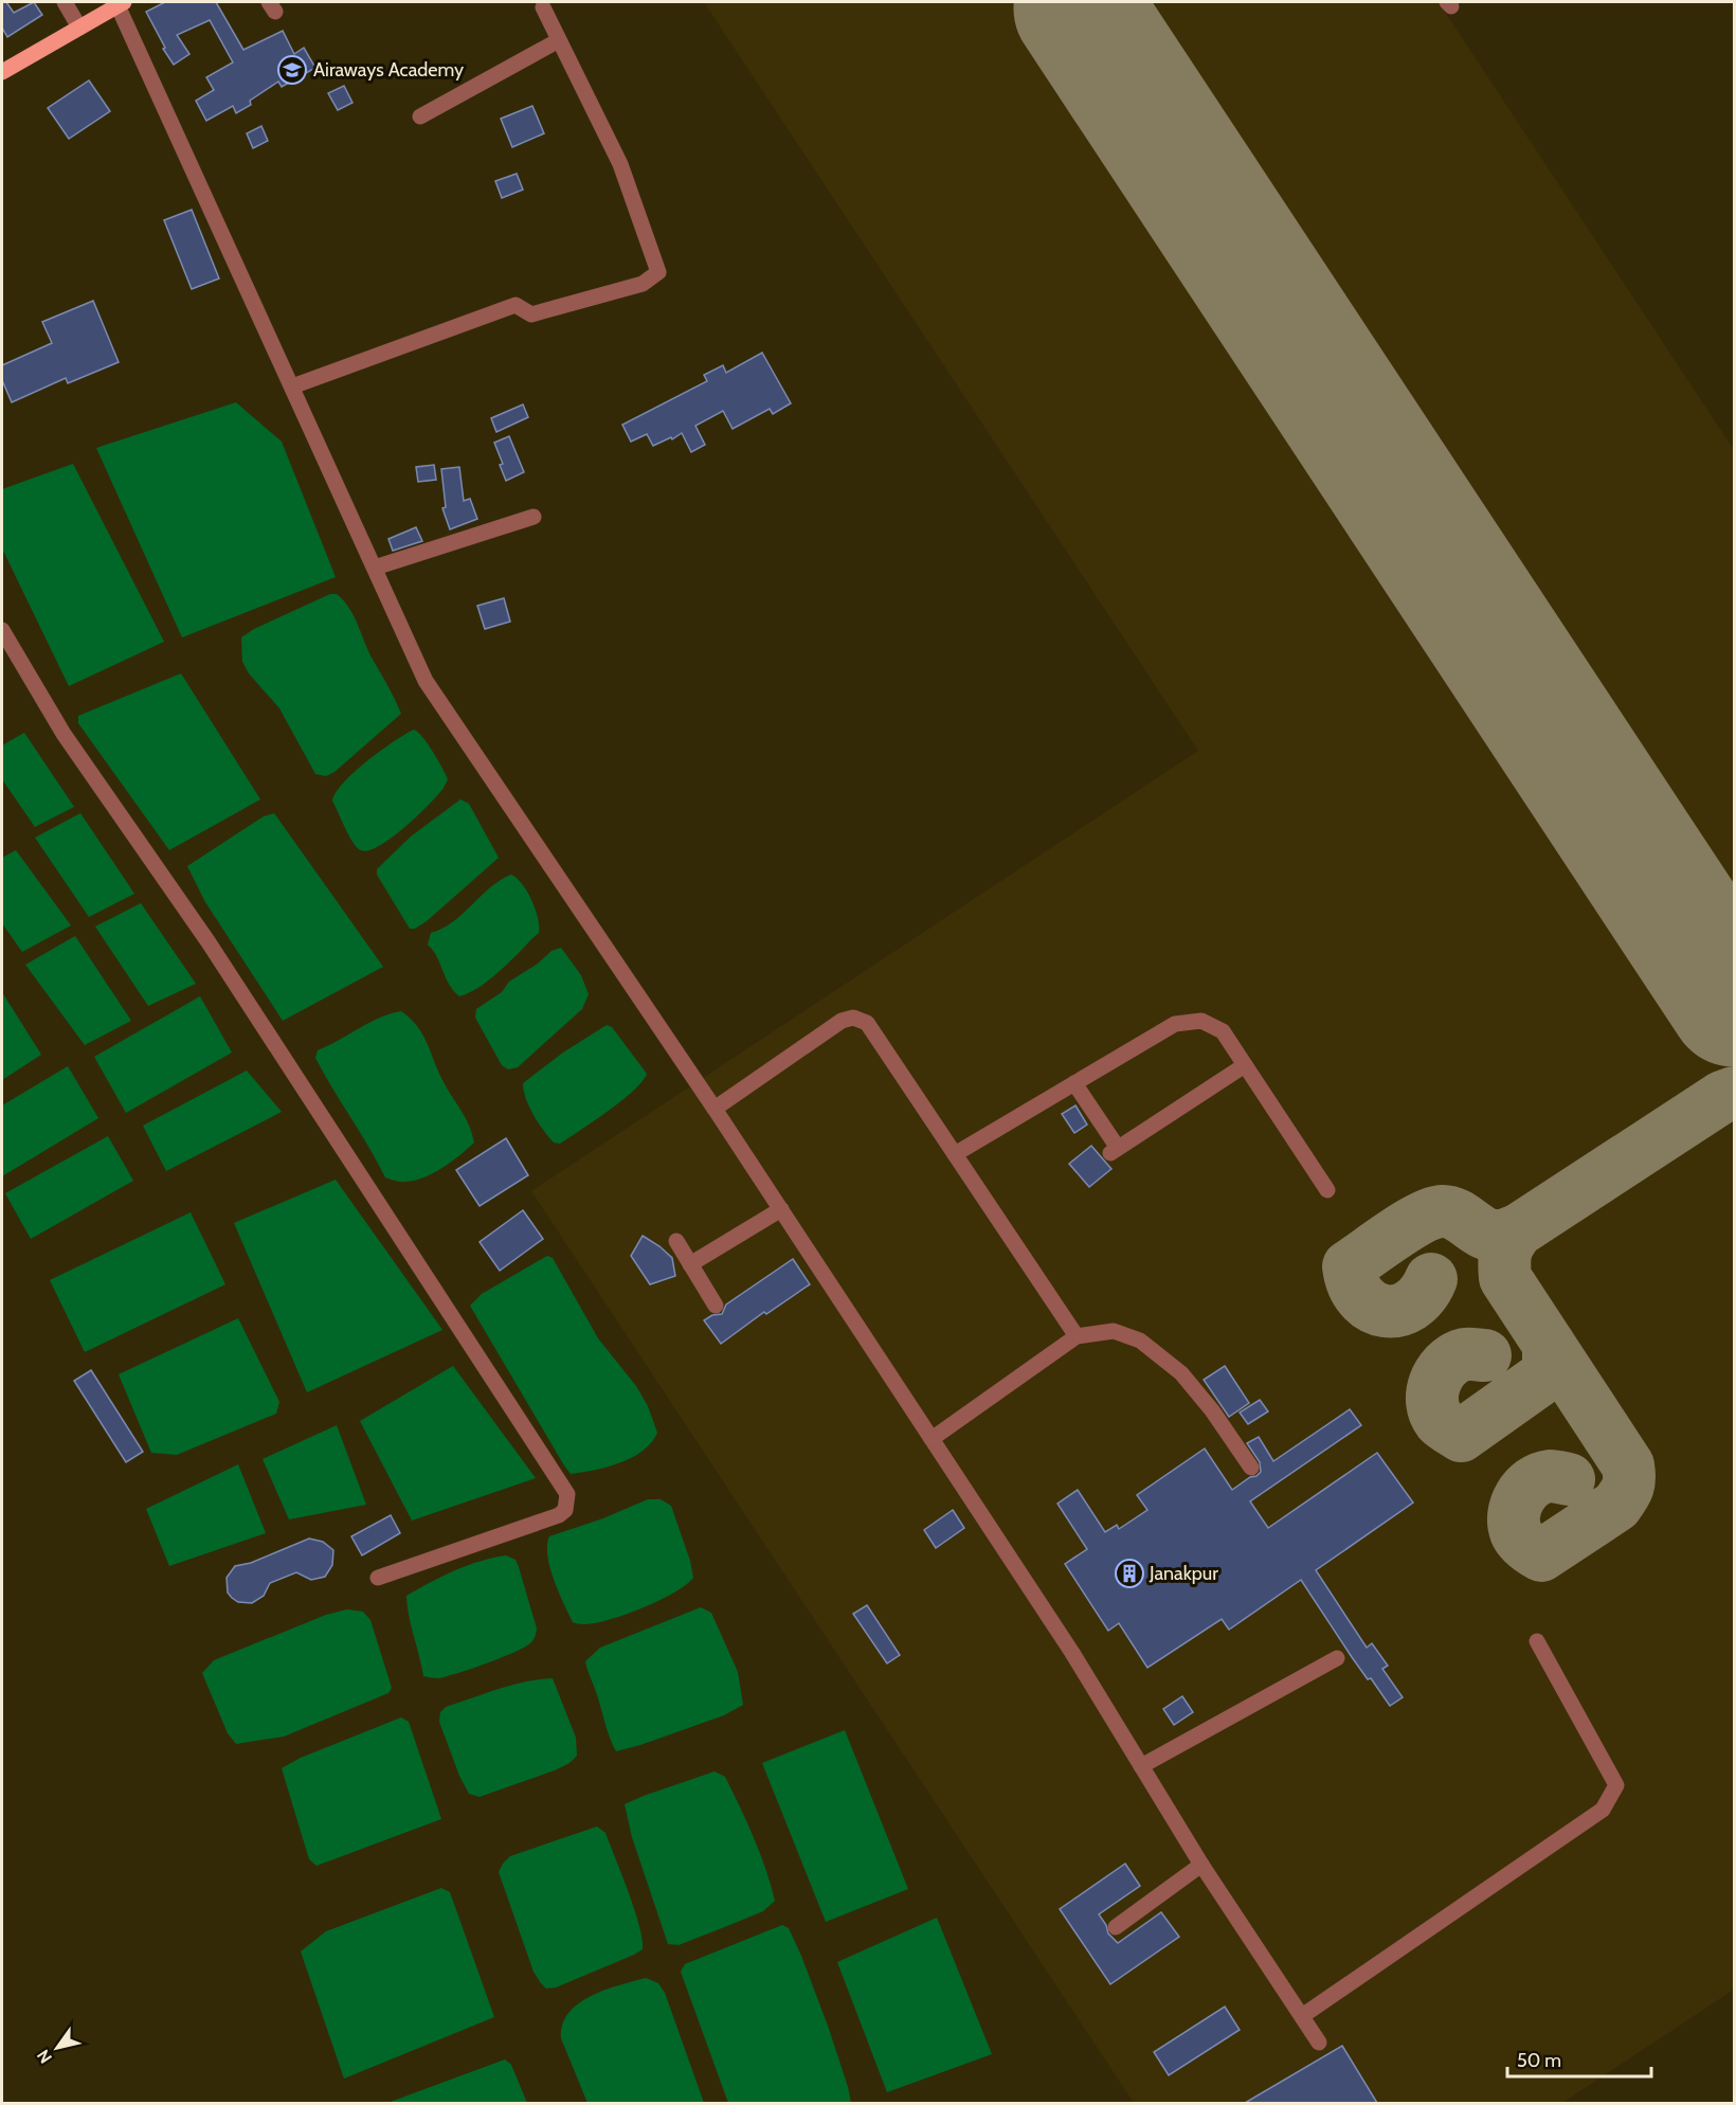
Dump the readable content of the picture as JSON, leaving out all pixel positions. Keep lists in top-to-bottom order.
{
  "places": {
    "school or university": ["Airaways Academy"],
    "building": ["Janakpur"]
  },
  "scale_bar": "50 m",
  "north": "bottom left"
}
